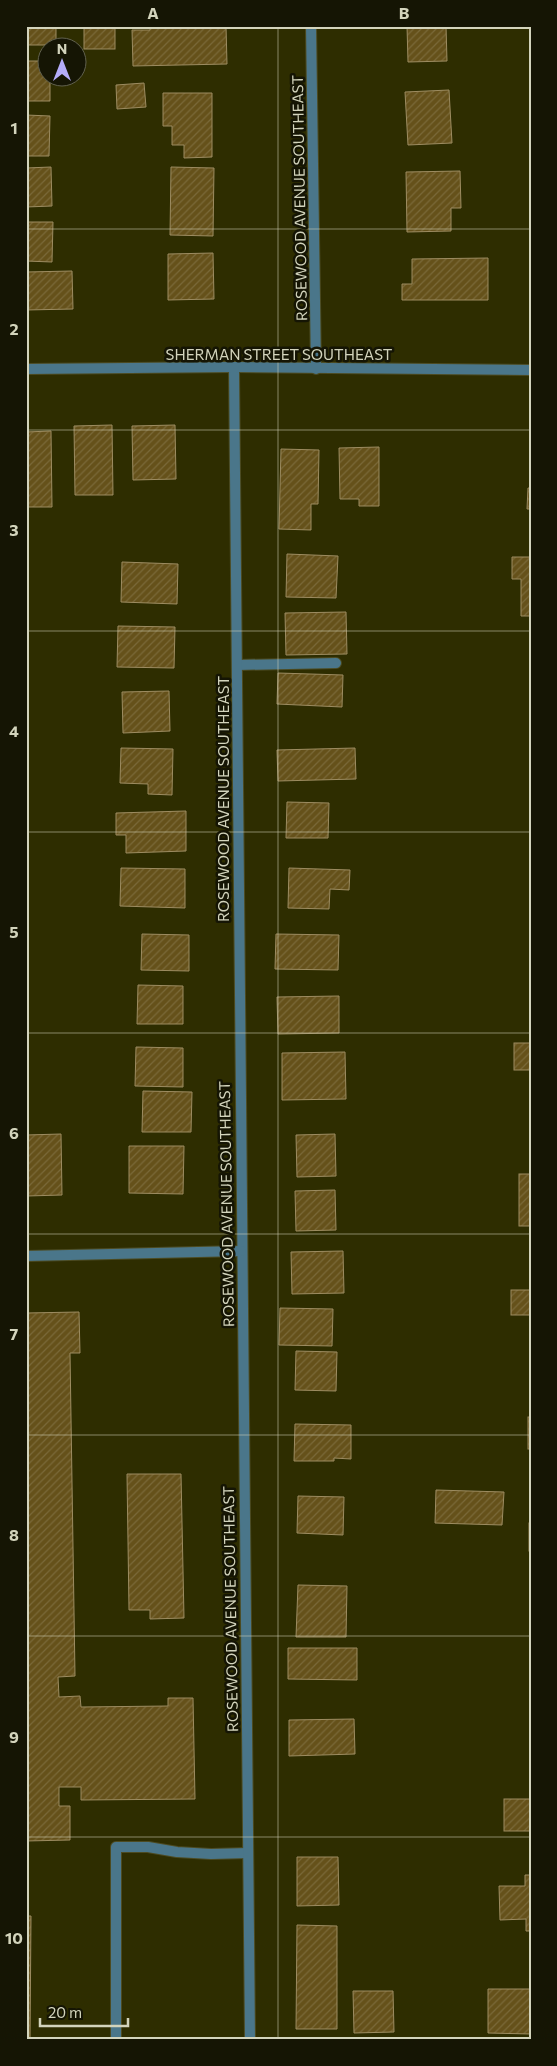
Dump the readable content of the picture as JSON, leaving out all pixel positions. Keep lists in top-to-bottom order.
{
  "streets": {
    "street": ["ROSEWOOD AVENUE SOUTHEAST", "SHERMAN STREET SOUTHEAST"]
  },
  "crossings": [
    ["ROSEWOOD AVENUE SOUTHEAST", "SHERMAN STREET SOUTHEAST"]
  ],
  "scale_bar": "20 m",
  "north": "top",
  "grid": {
    "columns": ["A", "B"],
    "rows": [
      "1",
      "2",
      "3",
      "4",
      "5",
      "6",
      "7",
      "8",
      "9",
      "10"
    ]
  }
}
